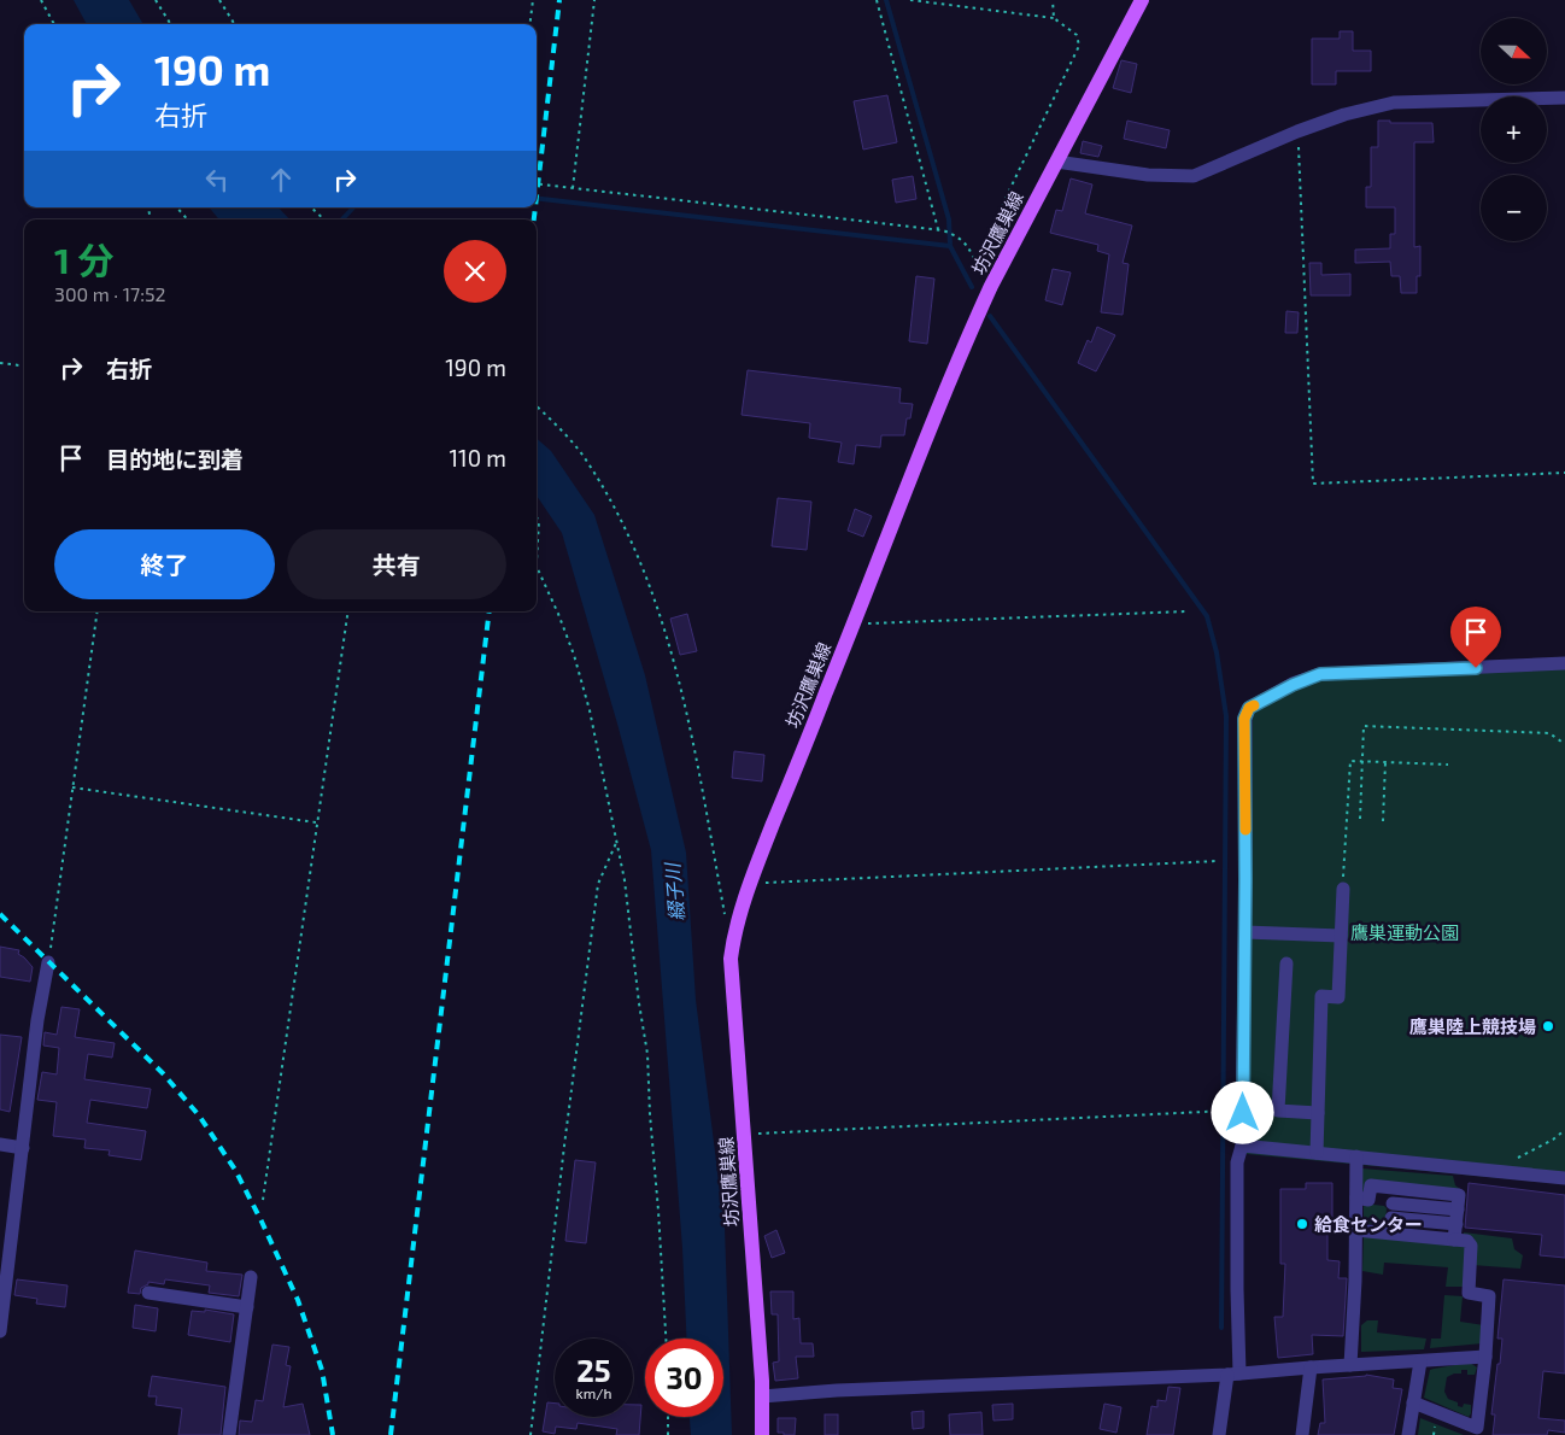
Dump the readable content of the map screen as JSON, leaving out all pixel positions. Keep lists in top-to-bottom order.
{
  "streets": {
    "main road": ["坊沢鷹巣線"]
  },
  "water": ["綴子川"],
  "parks": ["鷹巣運動公園"],
  "places": ["鷹巣陸上競技場", "給食センター"],
  "north": "right",
  "page": {
    "map_buttons": ["+", "−"],
    "turn": ["190 m", "右折"],
    "heading": ["1 分", "300 m · 17:52"],
    "list": [
      {
        "name": "右折",
        "value": "190 m"
      },
      {
        "name": "目的地に到着",
        "value": "110 m"
      }
    ],
    "buttons": ["終了", "共有"],
    "speed": "25 km/h",
    "limit": "30"
  }
}
